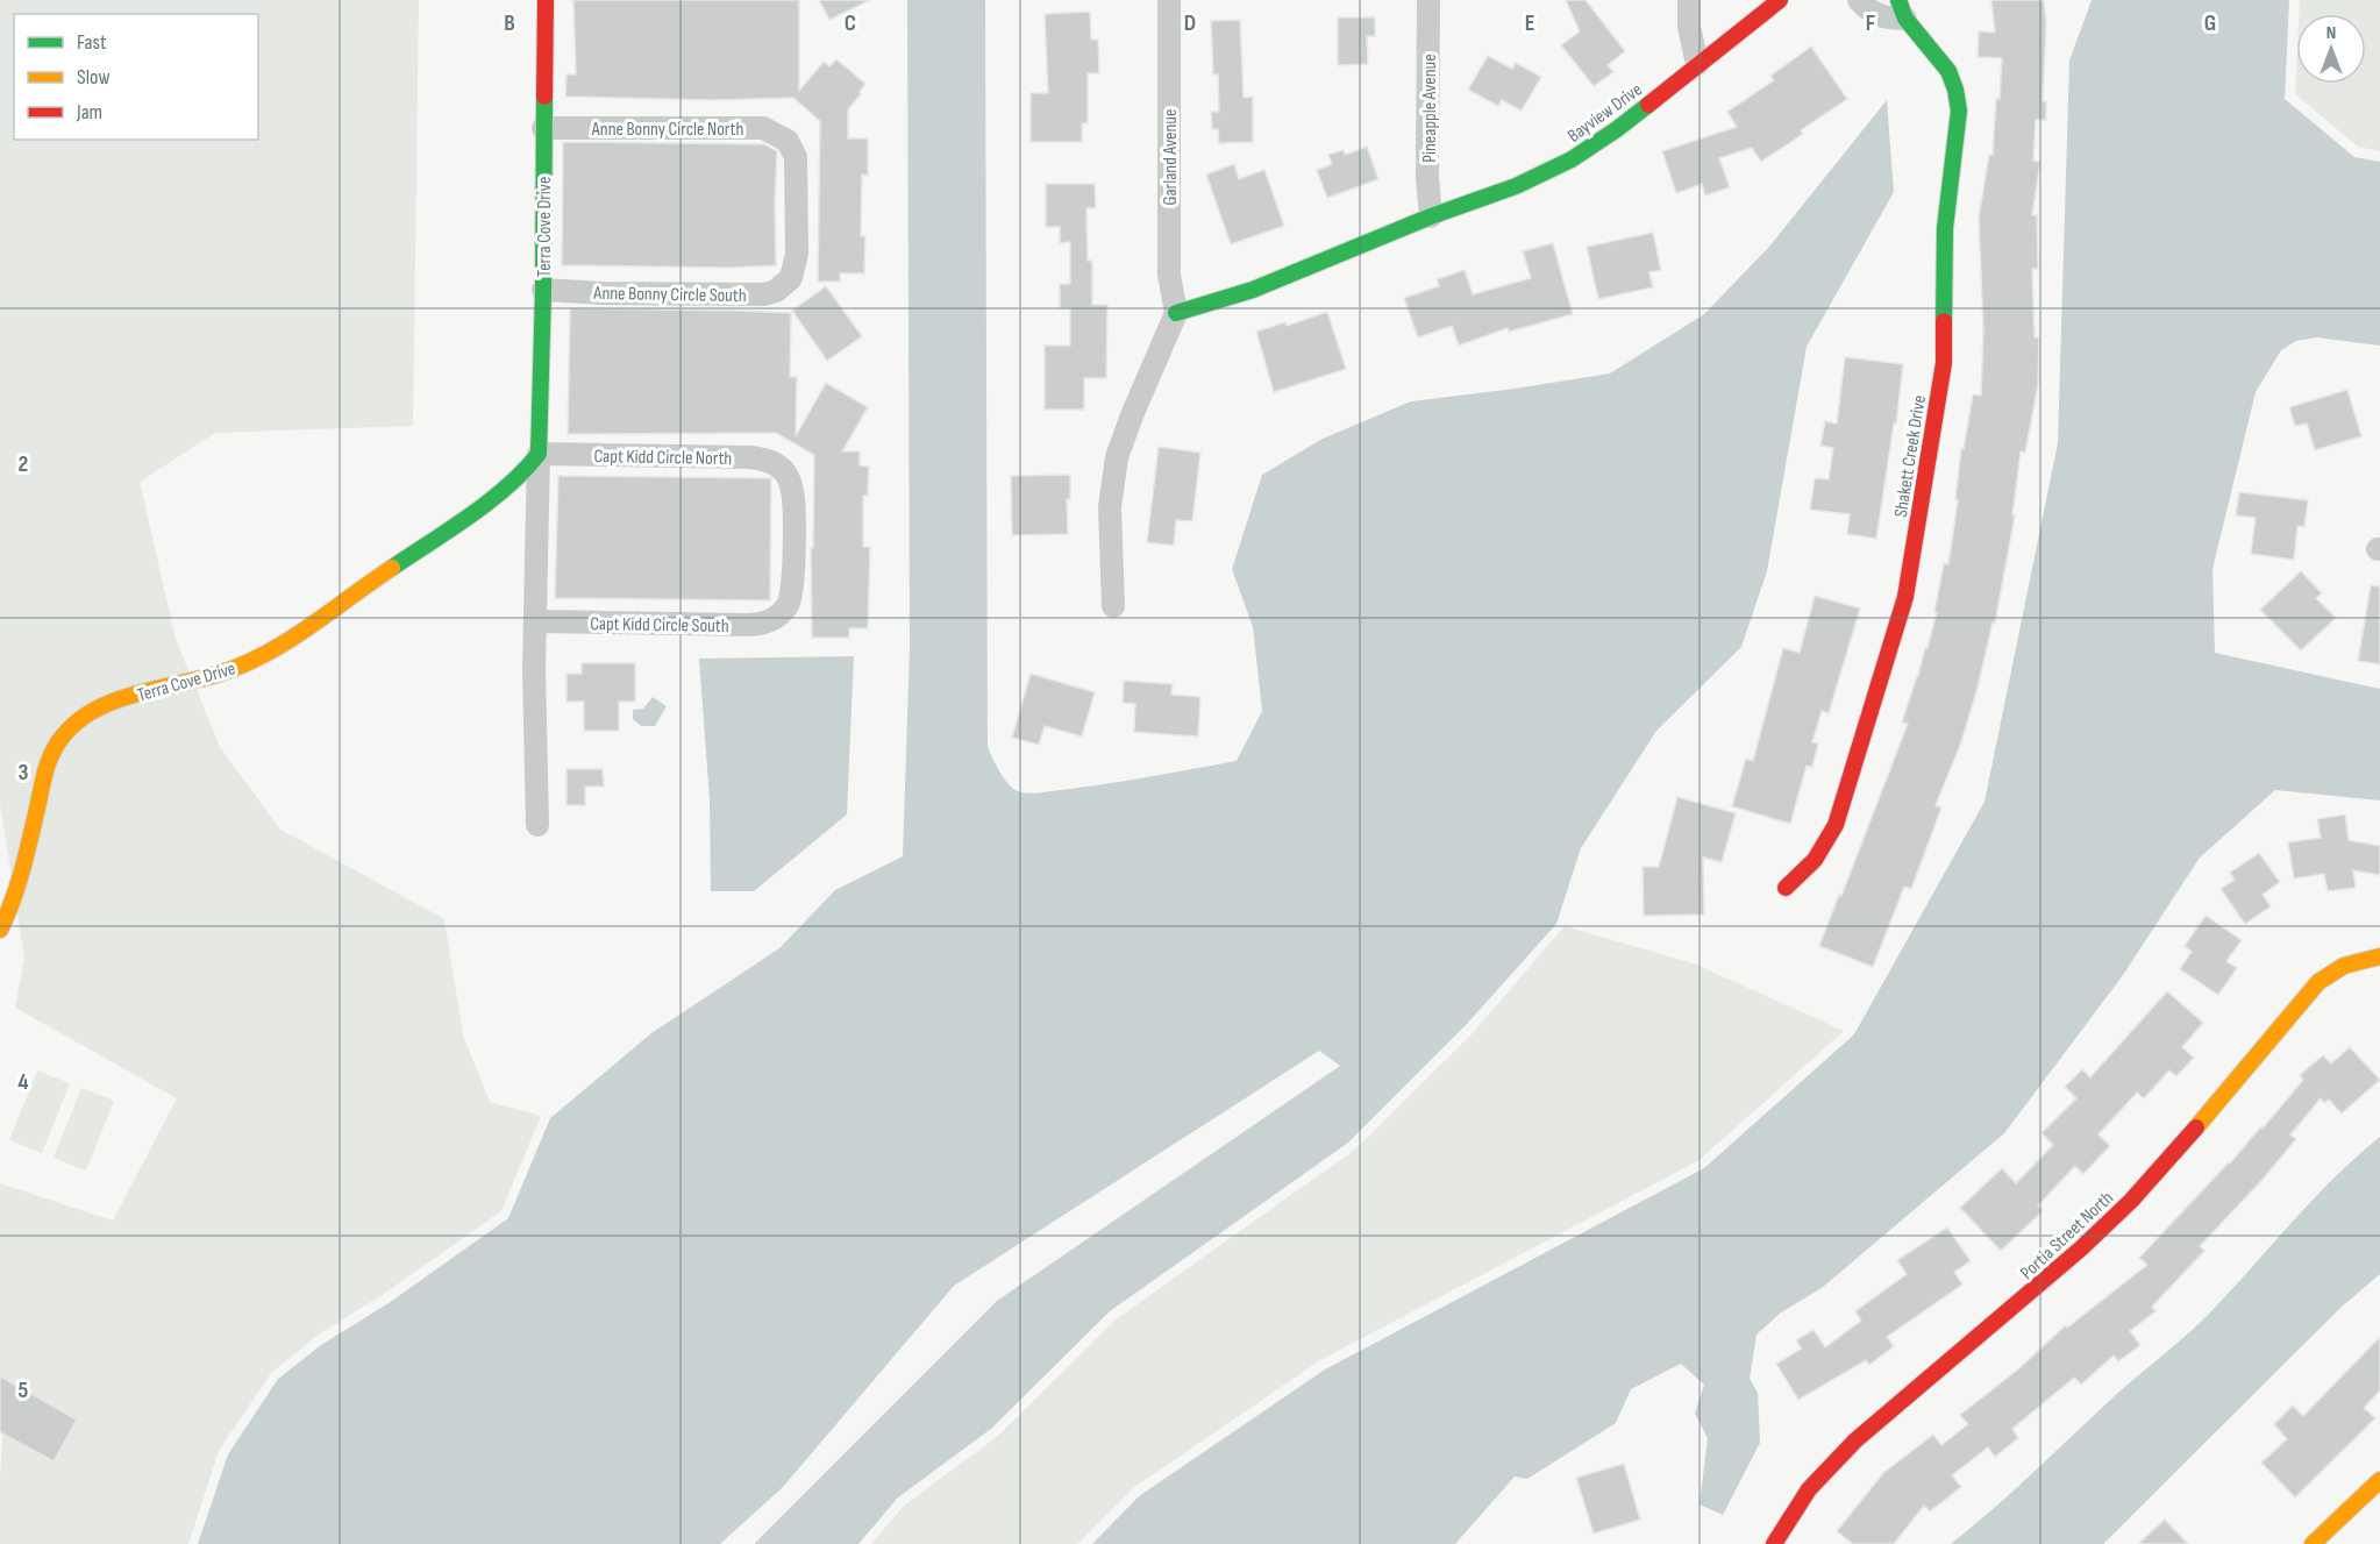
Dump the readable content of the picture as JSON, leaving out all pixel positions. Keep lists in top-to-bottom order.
{
  "streets": {
    "street": [
      "Pineapple Avenue",
      "Bayview Drive",
      "Anne Bonny Circle North",
      "Garland Avenue",
      "Terra Cove Drive",
      "Anne Bonny Circle South",
      "Capt Kidd Circle North",
      "Shakett Creek Drive",
      "Capt Kidd Circle South",
      "Portia Street North"
    ]
  },
  "crossings": [
    ["Pineapple Avenue", "Bayview Drive"],
    ["Anne Bonny Circle North", "Terra Cove Drive"],
    ["Anne Bonny Circle North", "Anne Bonny Circle South"],
    ["Terra Cove Drive", "Anne Bonny Circle South"],
    ["Terra Cove Drive", "Capt Kidd Circle North"],
    ["Terra Cove Drive", "Capt Kidd Circle South"],
    ["Capt Kidd Circle North", "Capt Kidd Circle South"]
  ],
  "legend": ["Fast", "Slow", "Jam"],
  "north": "top",
  "grid": {
    "columns": [
      "B",
      "C",
      "D",
      "E",
      "F",
      "G"
    ],
    "rows": [
      "2",
      "3",
      "4",
      "5"
    ]
  }
}
